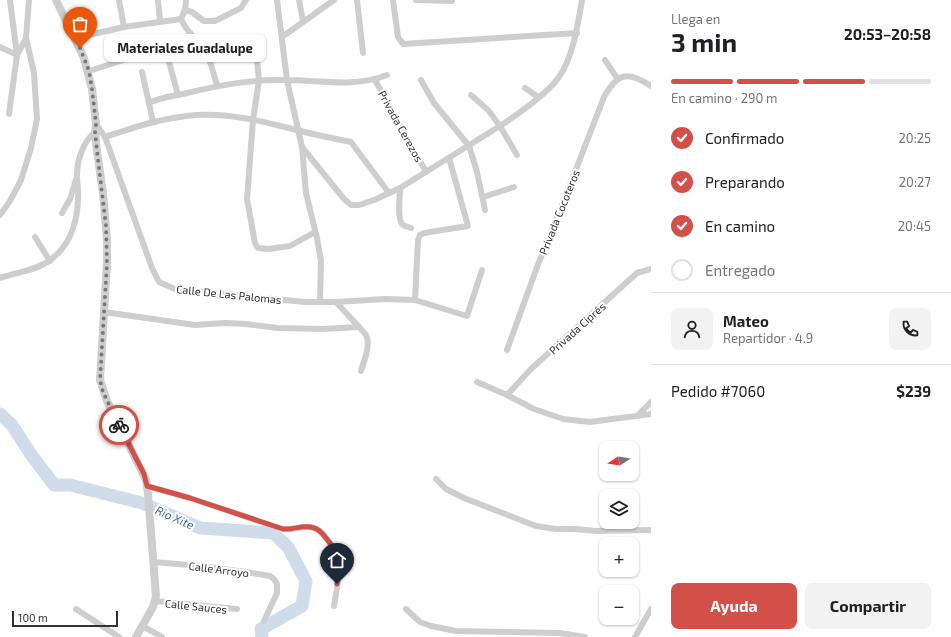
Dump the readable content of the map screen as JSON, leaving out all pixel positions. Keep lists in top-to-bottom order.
{
  "streets": {
    "street": [
      "Privada Cerezos",
      "Privada Cocoteros",
      "Calle De Las Palomas",
      "Privada Ciprés",
      "Calle Arroyo",
      "Calle Sauces"
    ]
  },
  "water": ["Rio Xite"],
  "places": ["Materiales Guadalupe"],
  "scale_bar": "100 m",
  "north": "left",
  "page": {
    "heading": ["3 min", "Llega en", "20:53–20:58"],
    "panel": [
      "Mateo",
      "Repartidor · 4.9",
      "Pedido #7060",
      "$239"
    ],
    "bubble": "Materiales Guadalupe",
    "bar": "En camino · 290 m",
    "list": [
      ["Confirmado", "20:25"],
      ["Preparando", "20:27"],
      ["En camino", "20:45"],
      "Entregado"
    ],
    "map_buttons": ["+", "−"],
    "buttons": ["Ayuda", "Compartir"],
    "scale": "100 m"
  }
}
